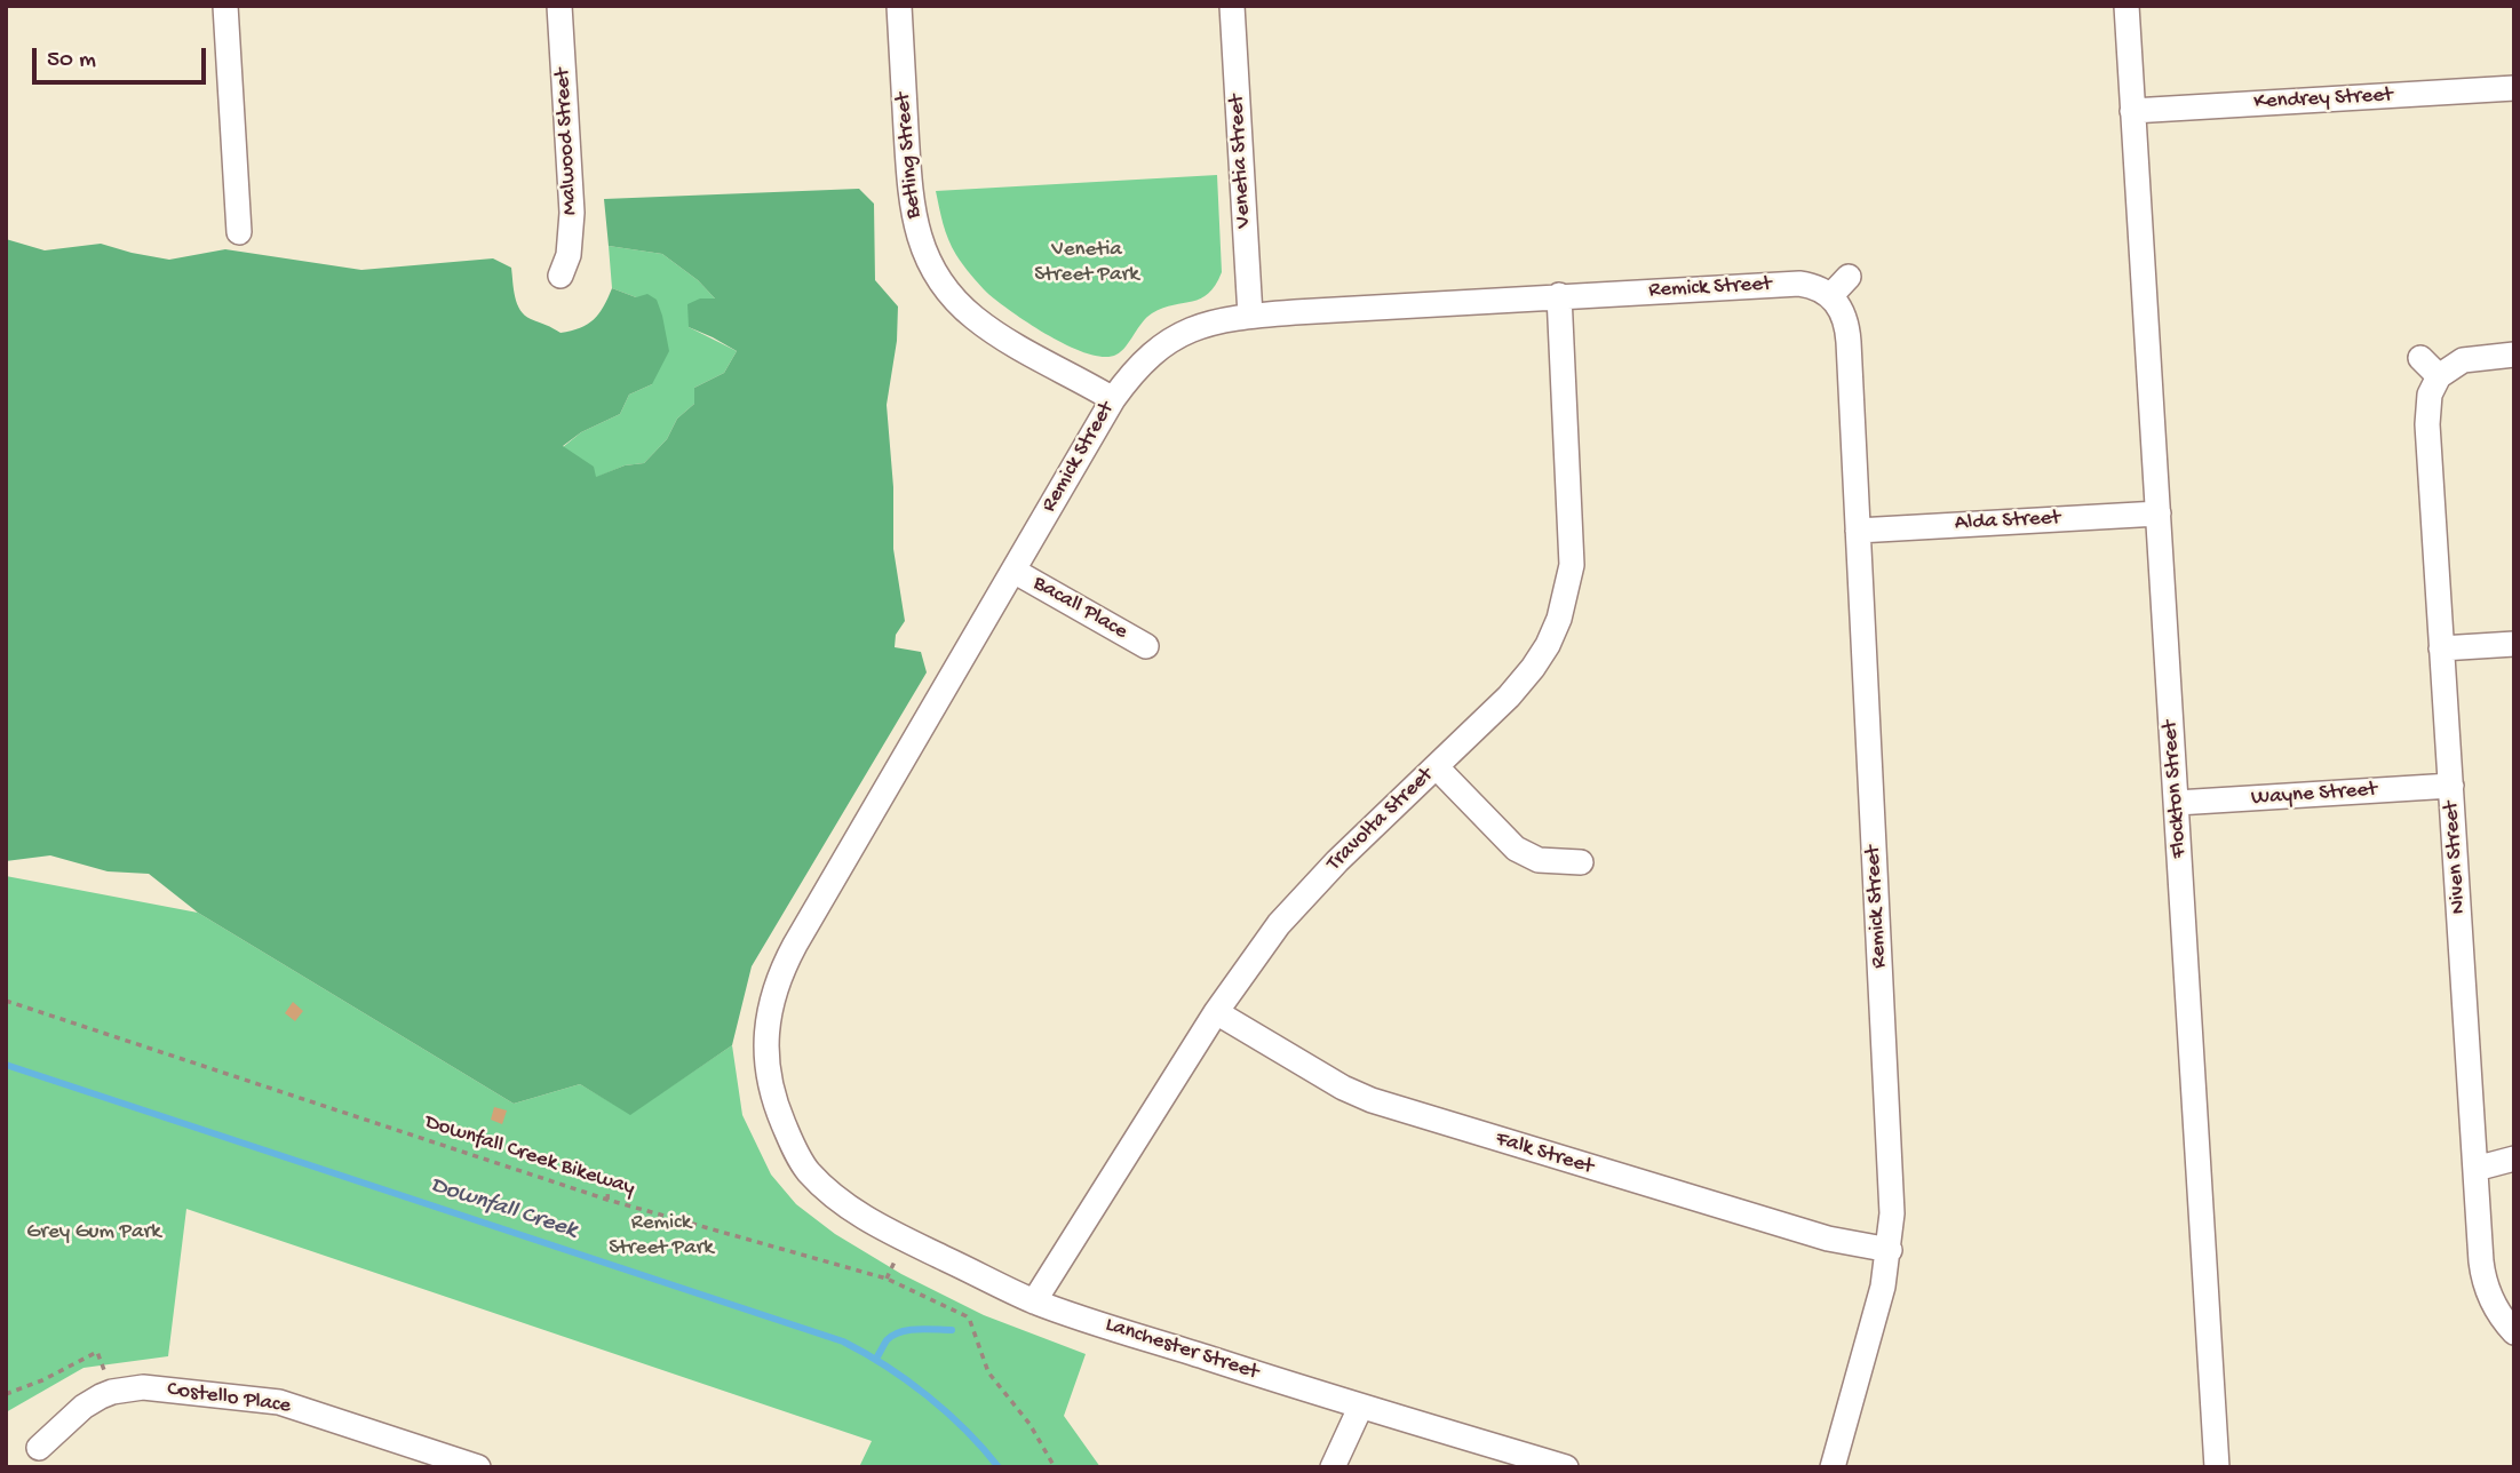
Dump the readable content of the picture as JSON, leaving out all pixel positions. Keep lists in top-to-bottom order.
{
  "streets": {
    "street": [
      "Kendrey Street",
      "Malwood Street",
      "Betling Street",
      "Venetia Street",
      "Remick Street",
      "Alda Street",
      "Bacall Place",
      "Flockton Street",
      "Wayne Street",
      "Travolta Street",
      "Niven Street",
      "Falk Street",
      "Lanchester Street",
      "Costello Place"
    ],
    "path": ["Downfall Creek Bikeway"]
  },
  "crossings": [
    ["Kendrey Street", "Flockton Street"],
    ["Betling Street", "Remick Street"],
    ["Venetia Street", "Remick Street"],
    ["Remick Street", "Alda Street"],
    ["Remick Street", "Bacall Place"],
    ["Remick Street", "Travolta Street"],
    ["Remick Street", "Falk Street"],
    ["Remick Street", "Lanchester Street"],
    ["Alda Street", "Flockton Street"],
    ["Flockton Street", "Wayne Street"],
    ["Wayne Street", "Niven Street"],
    ["Travolta Street", "Falk Street"],
    ["Travolta Street", "Lanchester Street"]
  ],
  "water": ["Downfall Creek"],
  "parks": ["Venetia Street Park", "Remick Street Park", "Grey Gum Park"],
  "scale_bar": "50 m"
}
